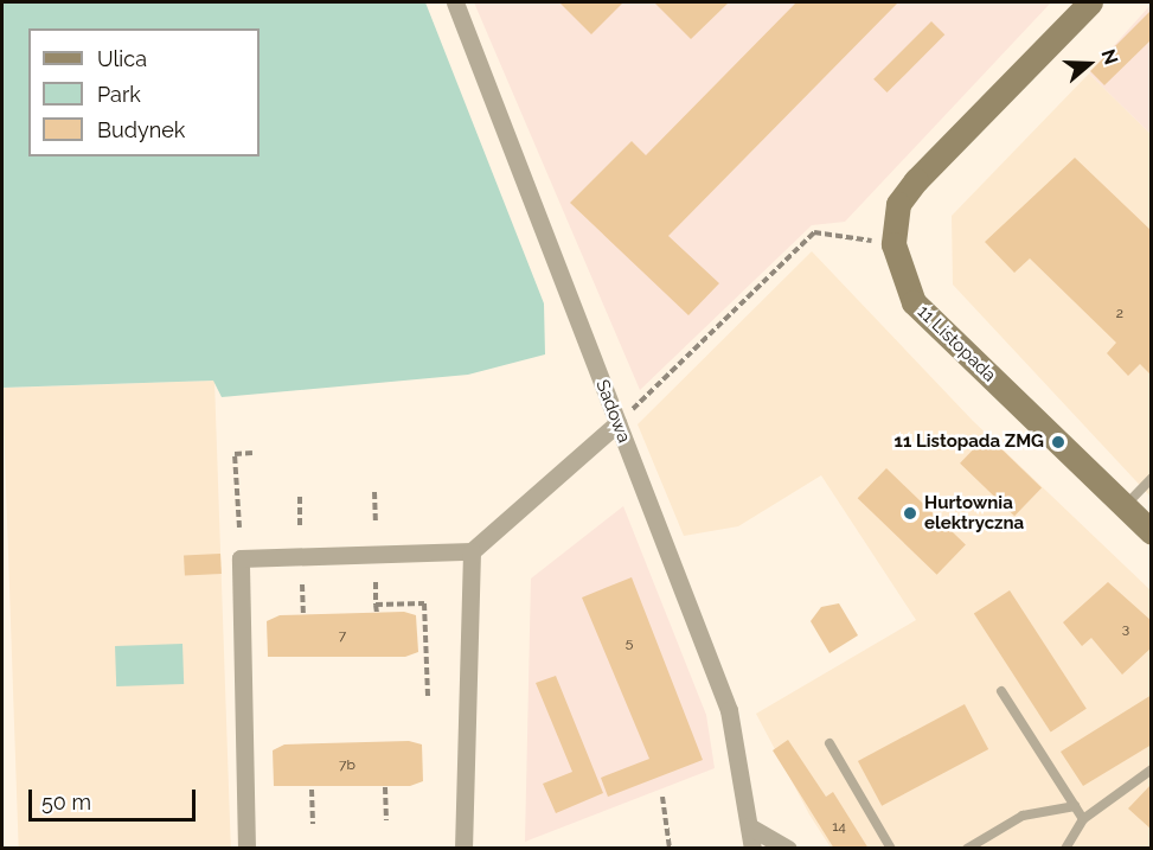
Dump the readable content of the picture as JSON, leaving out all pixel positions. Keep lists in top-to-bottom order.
{
  "streets": {
    "street": ["11 Listopada", "Sadowa"]
  },
  "places": ["11 Listopada ZMG", "Hurtownia elektryczna"],
  "house_numbers": [
    "2",
    "3",
    "7",
    "5",
    "7b",
    "14"
  ],
  "legend": ["Ulica", "Park", "Budynek"],
  "scale_bar": "50 m",
  "north": "right"
}
